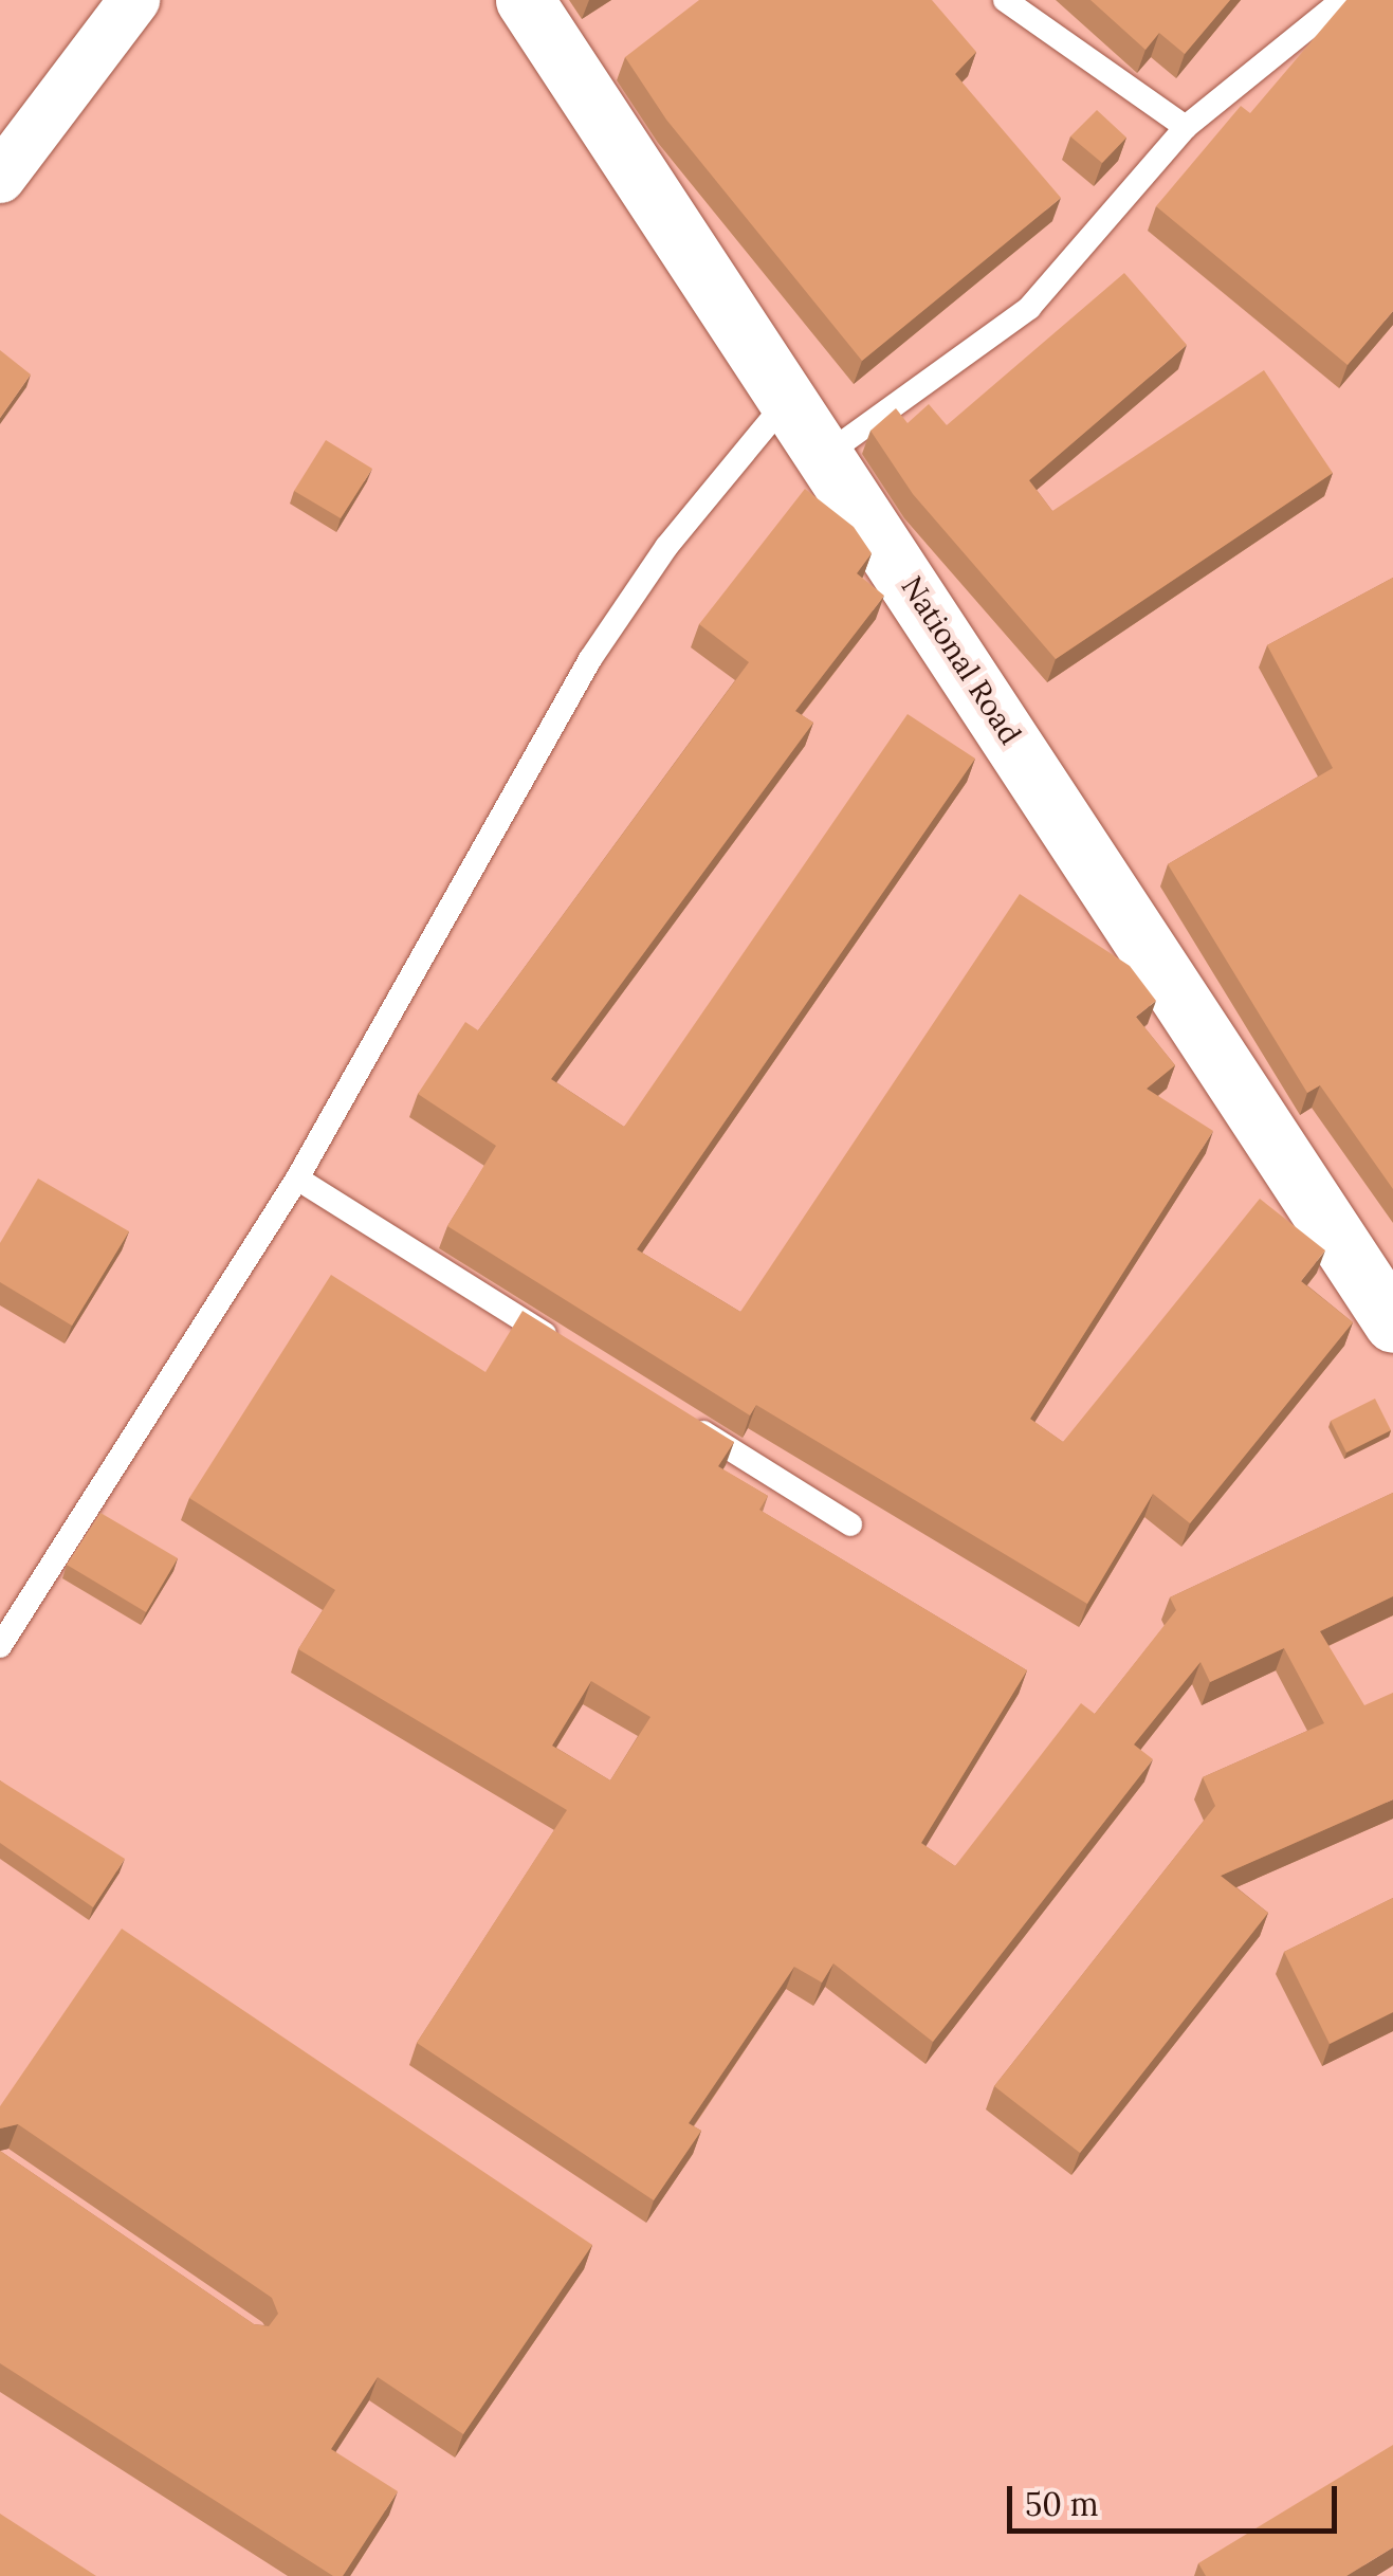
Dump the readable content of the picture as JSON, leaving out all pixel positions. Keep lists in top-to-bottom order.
{
  "streets": {
    "main road": ["National Road"]
  },
  "scale_bar": "50 m"
}
